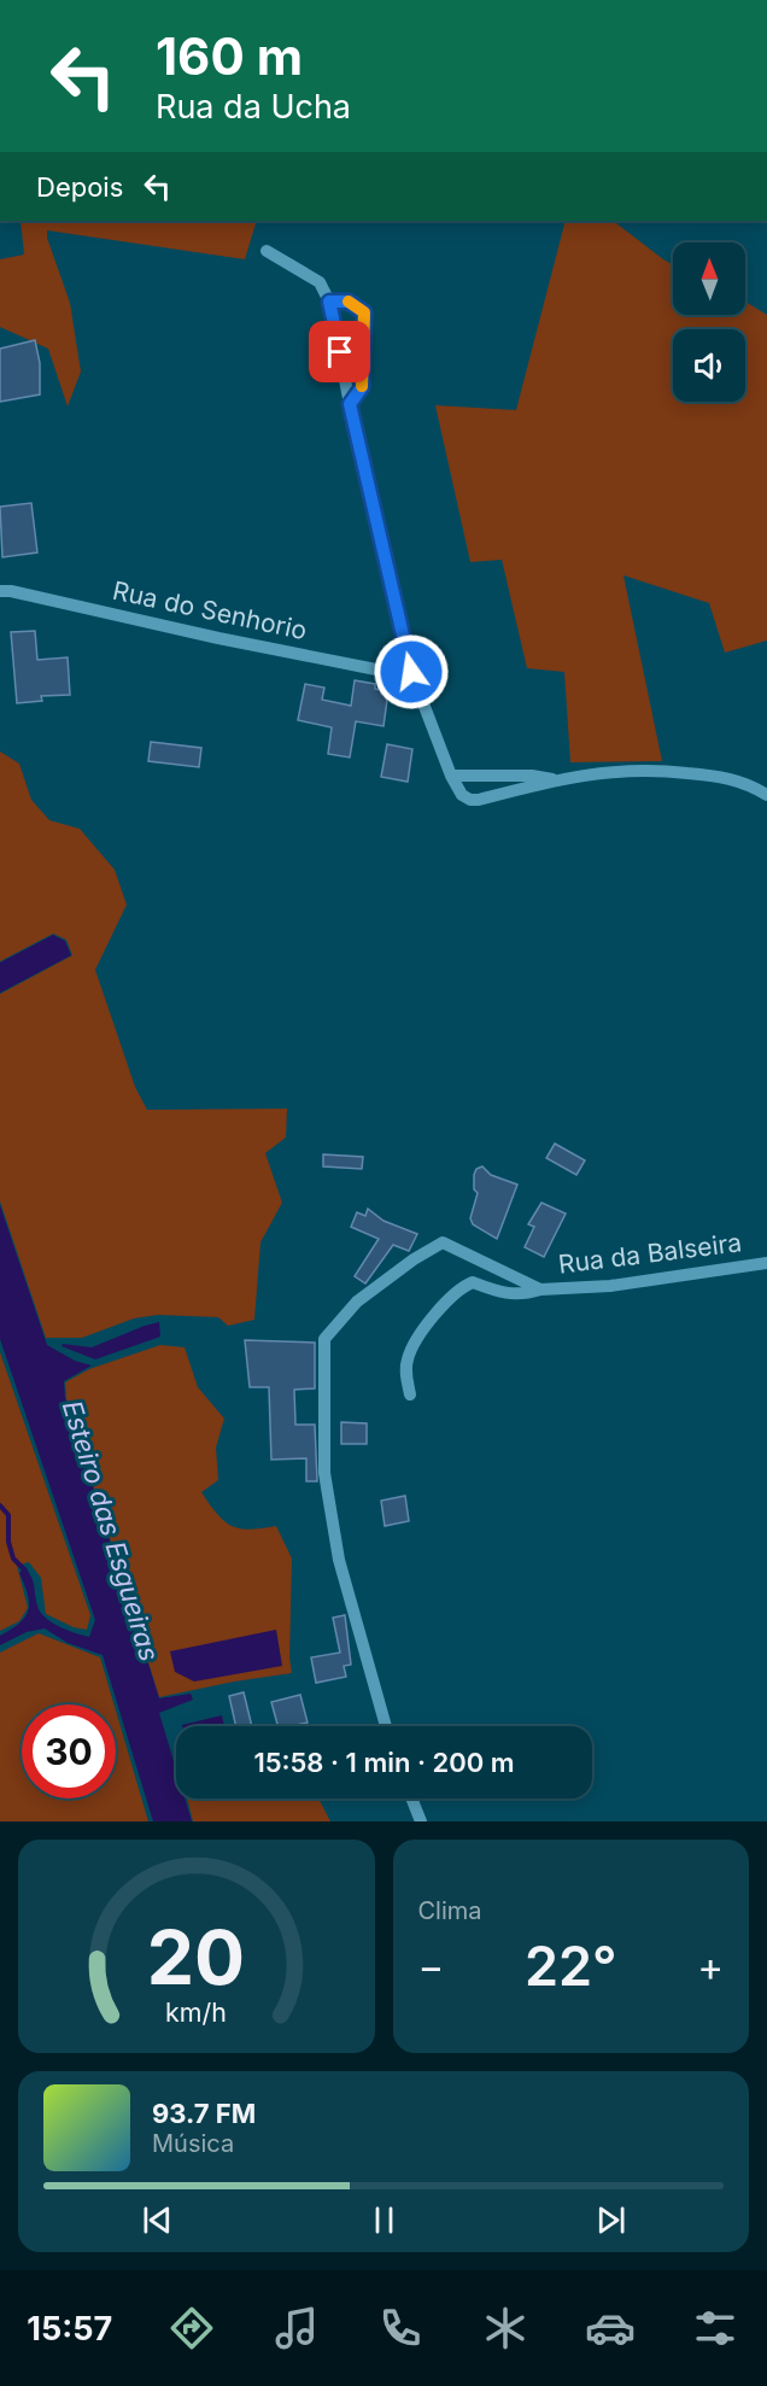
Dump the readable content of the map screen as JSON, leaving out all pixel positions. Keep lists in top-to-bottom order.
{
  "streets": {
    "street": ["Rua do Senhorio", "Rua da Balseira"]
  },
  "water": ["Esteiro das Esgueiras"],
  "north": "top",
  "page": {
    "turn": ["160 m", "Rua da Ucha"],
    "then": "Depois",
    "limit": "30",
    "trip": "15:58 · 1 min · 200 m",
    "tile": "Clima",
    "heat": ["−", "22°", "+"],
    "song": ["93.7 FM", "Música"],
    "tabs": "15:57",
    "gauge": ["20", "km/h"]
  }
}
